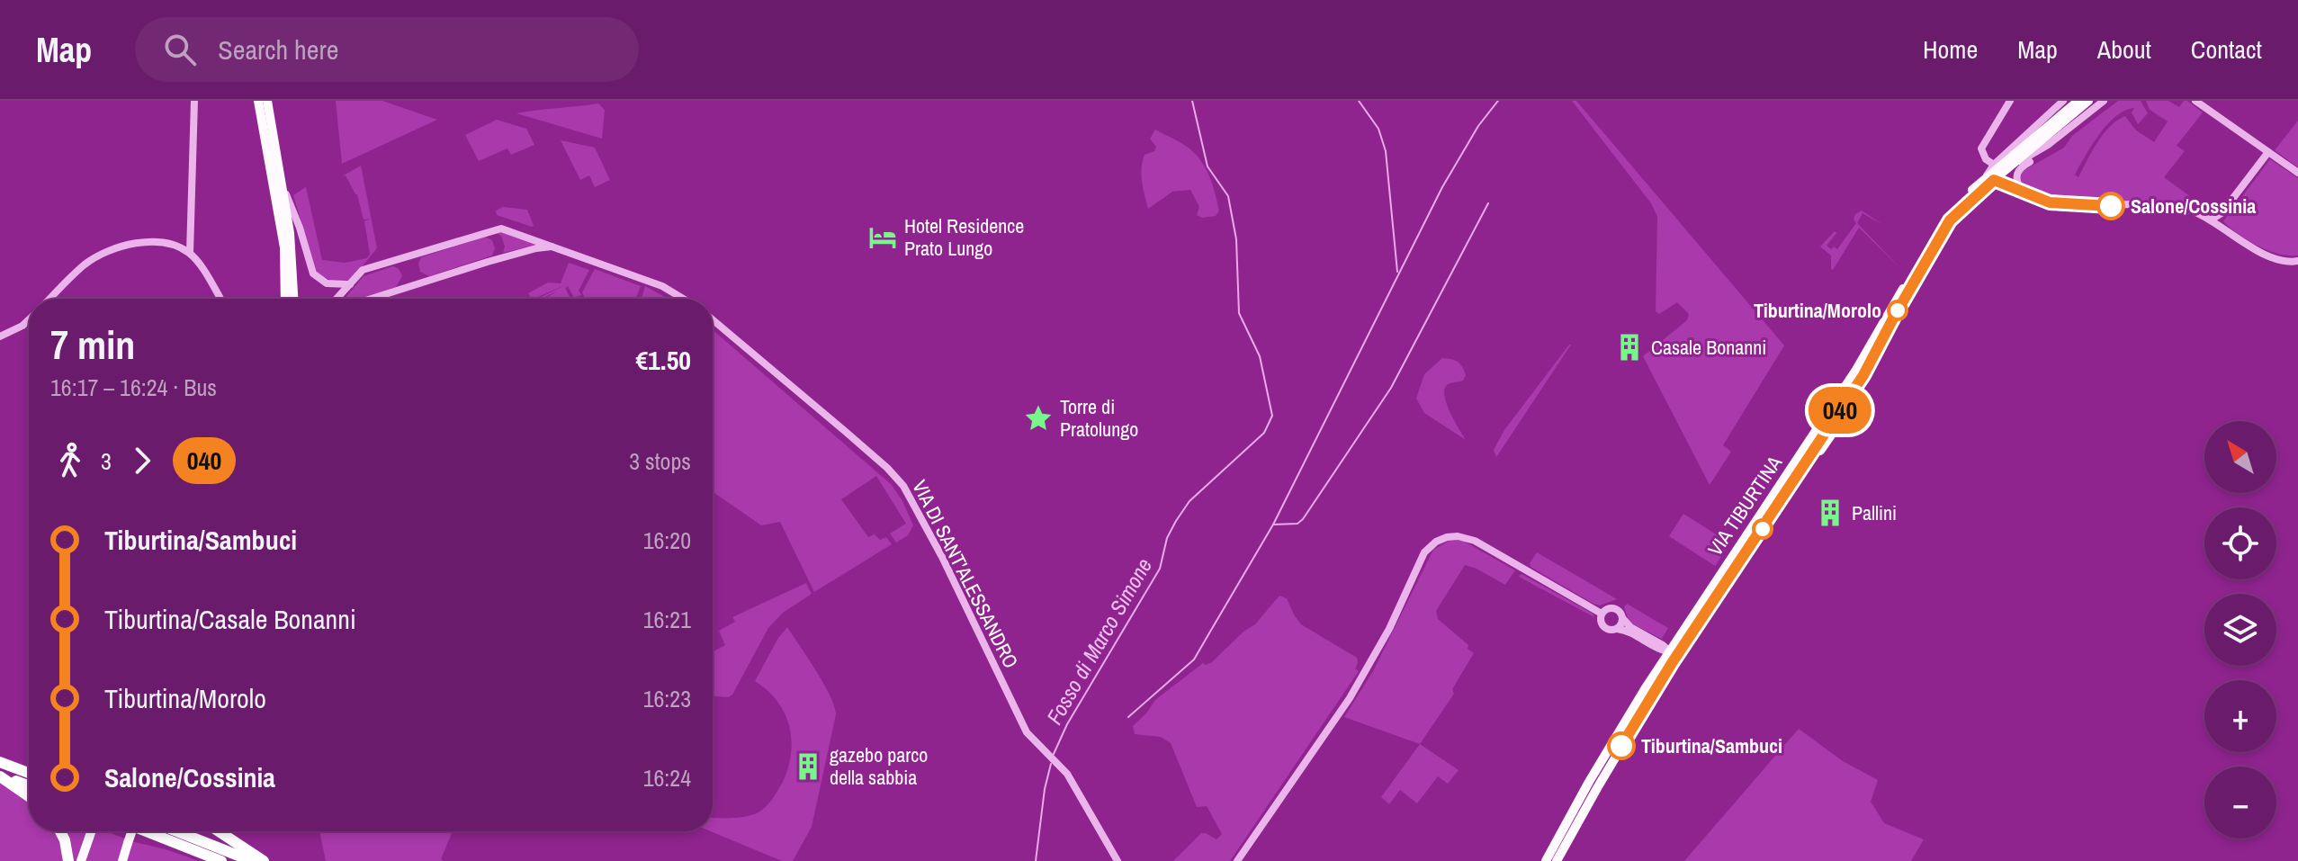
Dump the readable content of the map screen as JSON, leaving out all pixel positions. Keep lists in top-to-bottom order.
{
  "streets": {
    "main road": ["VIA TIBURTINA"],
    "street": ["VIA DI SANT'ALESSANDRO"]
  },
  "water": ["Fosso di Marco Simone"],
  "places": {
    "other": ["Salone/Cossinia", "Tiburtina/Morolo", "Tiburtina/Sambuci"],
    "hotel": ["Hotel Residence Prato Lungo"],
    "building": ["Casale Bonanni", "Pallini", "gazebo parco della sabbia"],
    "place": ["Torre di Pratolungo"]
  },
  "lines": ["bus line 040"],
  "north": "top left",
  "page": {
    "header": "Map",
    "search": "Search here",
    "nav": [
      "Home",
      "Map",
      "About",
      "Contact"
    ],
    "on_map": "040",
    "heading": ["7 min", "16:17 – 16:24 · Bus", "€1.50"],
    "map_buttons": ["+", "−"],
    "legs": ["3", "040", "3 stops"],
    "list": [
      {
        "name": "Tiburtina/Sambuci",
        "value": "16:20"
      },
      {
        "name": "Tiburtina/Casale Bonanni",
        "value": "16:21"
      },
      {
        "name": "Tiburtina/Morolo",
        "value": "16:23"
      },
      {
        "name": "Salone/Cossinia",
        "value": "16:24"
      }
    ]
  }
}
